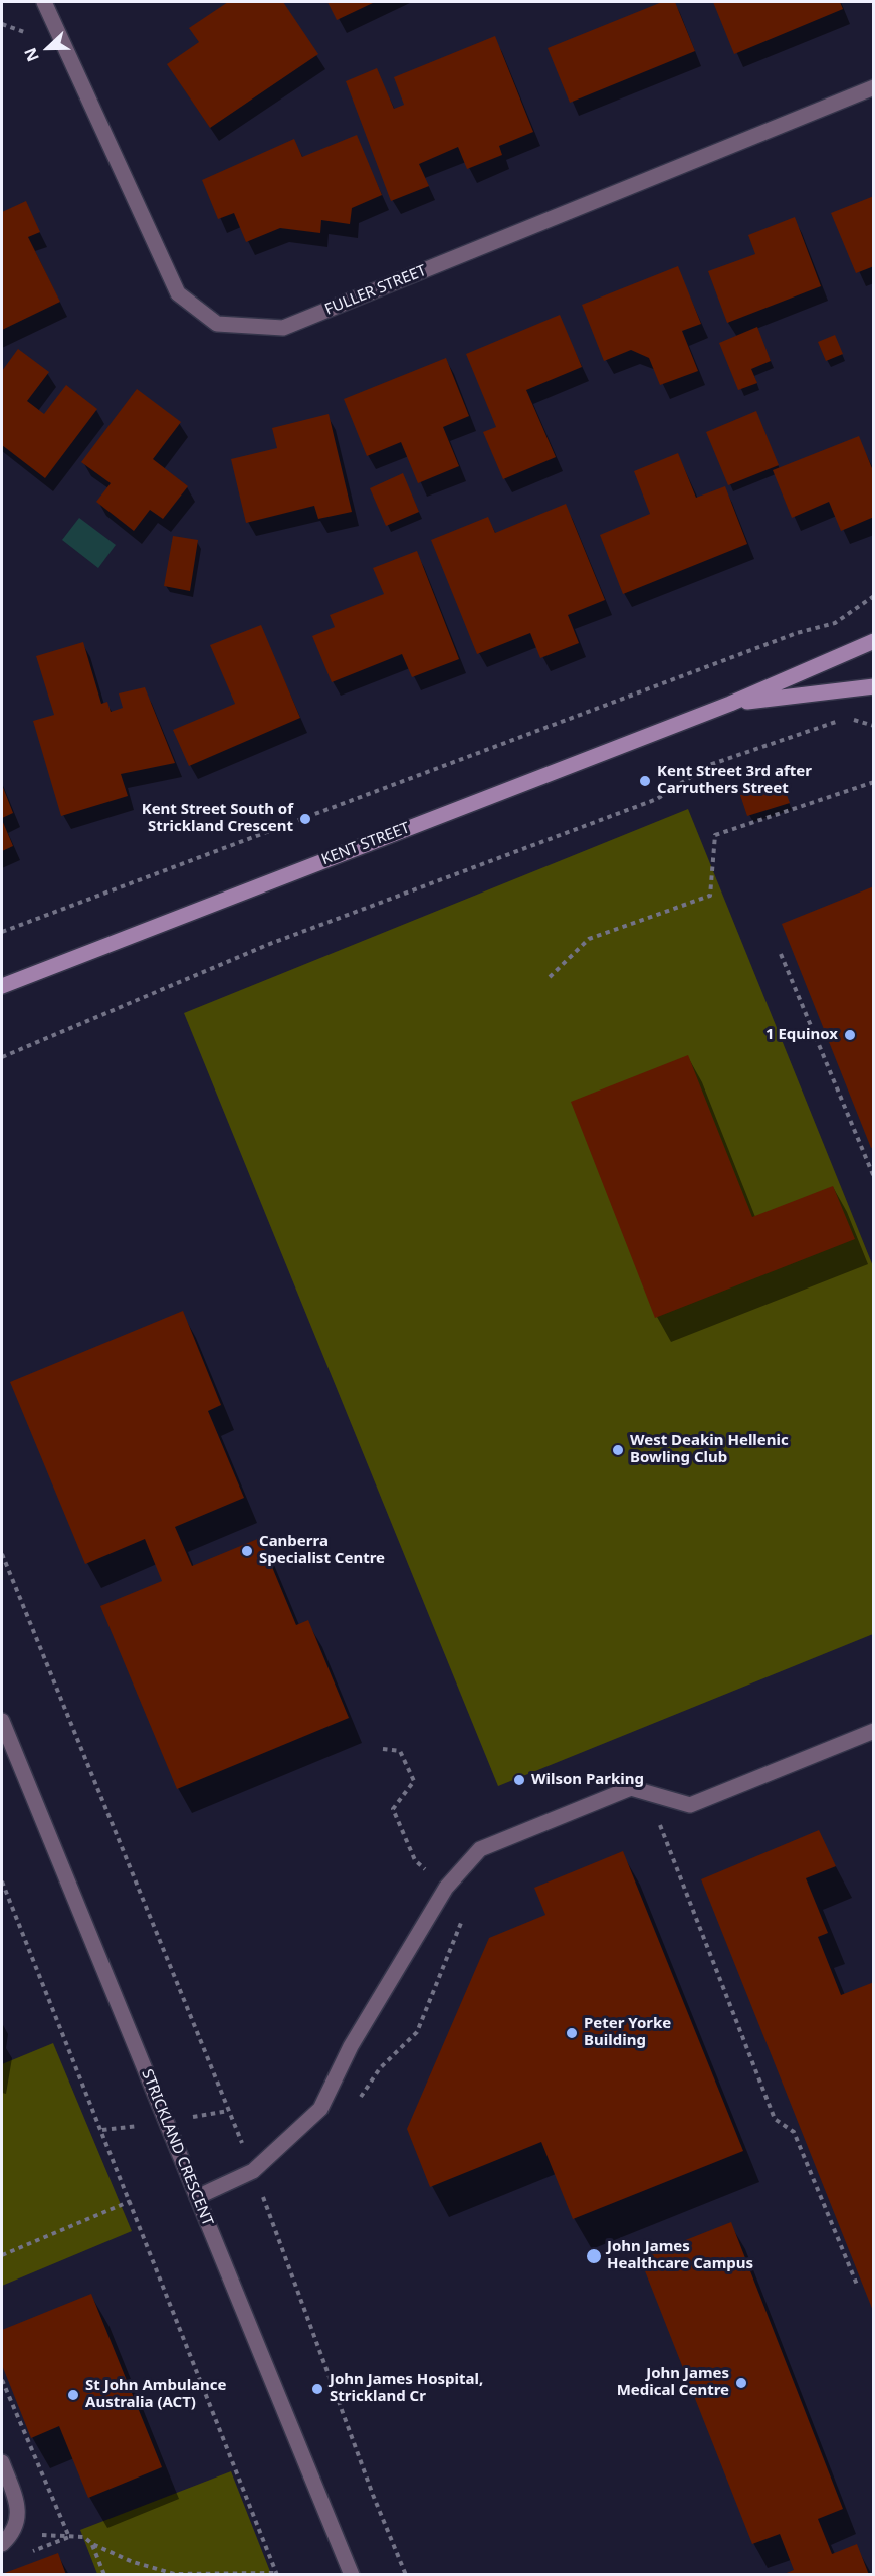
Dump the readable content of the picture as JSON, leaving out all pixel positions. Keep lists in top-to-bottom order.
{
  "streets": {
    "main road": ["KENT STREET"],
    "street": ["FULLER STREET", "STRICKLAND CRESCENT"]
  },
  "places": [
    "Kent Street 3rd after Carruthers Street",
    "Kent Street South of Strickland Crescent",
    "1 Equinox",
    "West Deakin Hellenic Bowling Club",
    "Canberra Specialist Centre",
    "Wilson Parking",
    "Peter Yorke Building",
    "John James Healthcare Campus",
    "John James Medical Centre",
    "John James Hospital, Strickland Cr",
    "St John Ambulance Australia (ACT)"
  ],
  "north": "left"
}
